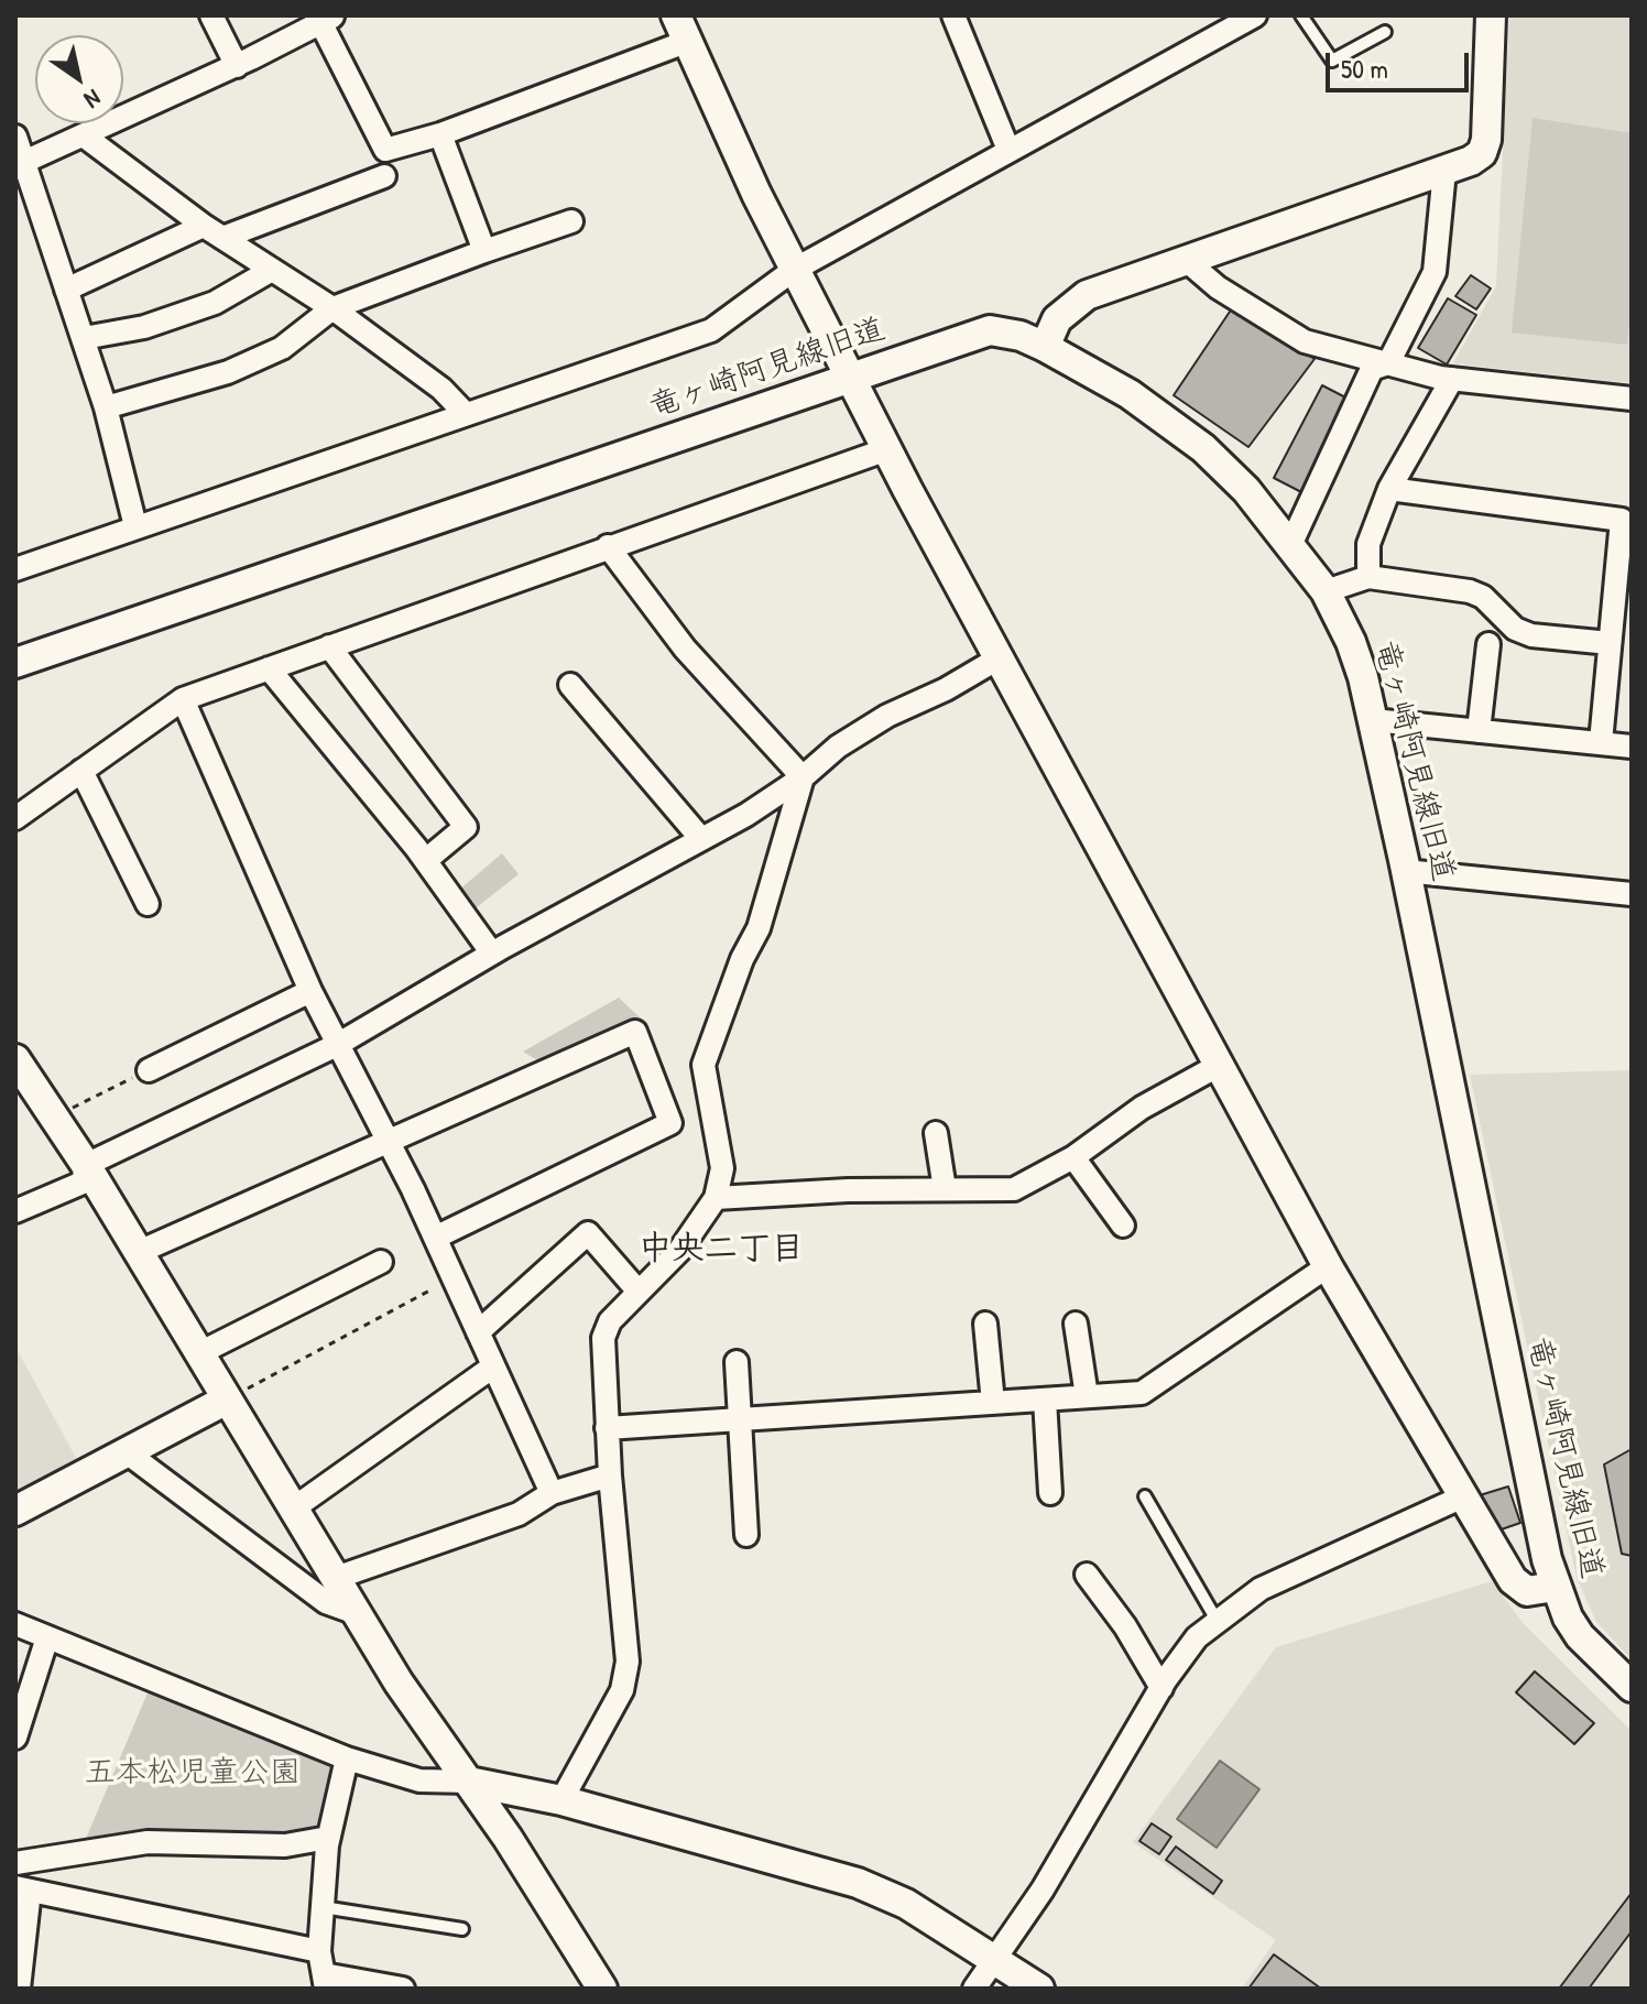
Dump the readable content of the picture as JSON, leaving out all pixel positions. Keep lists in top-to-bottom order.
{
  "streets": {
    "street": ["竜ヶ崎阿見線旧道"]
  },
  "districts": ["中央二丁目"],
  "parks": ["五本松児童公園"],
  "scale_bar": "50 m",
  "north": "bottom right"
}
